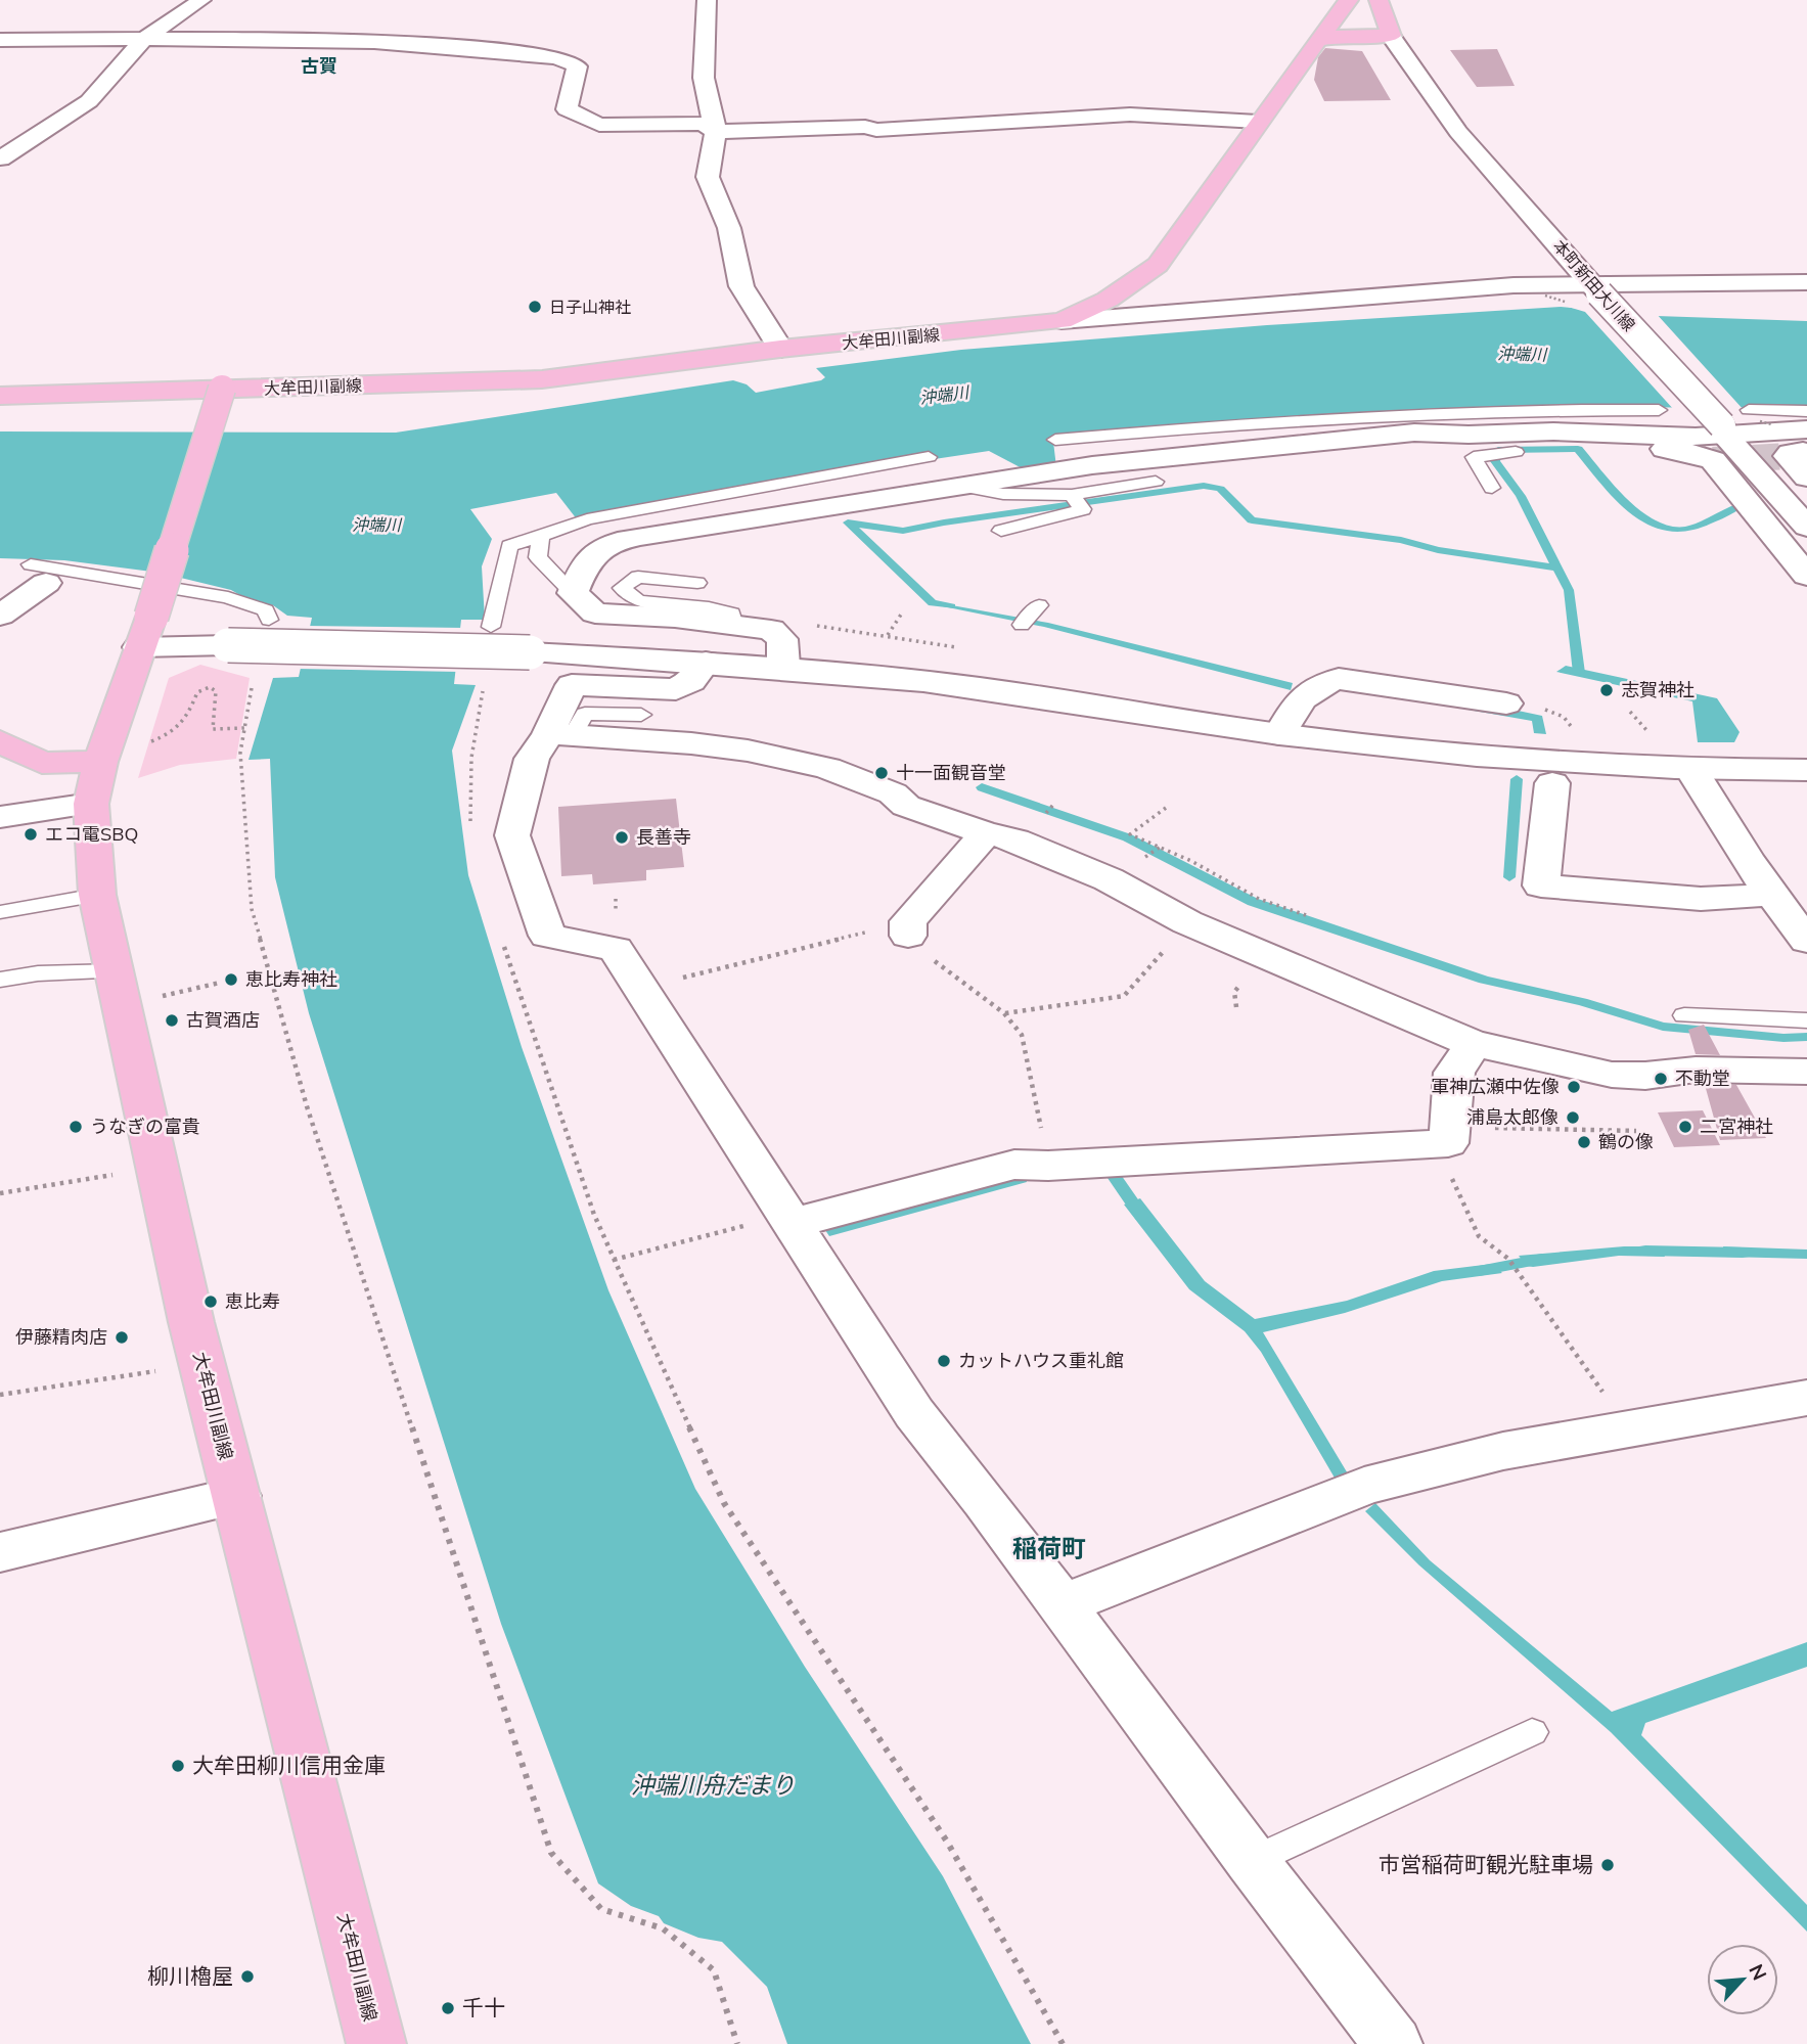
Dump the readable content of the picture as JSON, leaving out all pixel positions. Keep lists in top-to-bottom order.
{
  "streets": {
    "main road": ["大牟田川副線"],
    "street": ["本町新田大川線"]
  },
  "districts": ["古賀", "稲荷町"],
  "water": ["沖端川", "沖端川舟だまり"],
  "places": [
    "日子山神社",
    "志賀神社",
    "十一面観音堂",
    "エコ電SBQ",
    "長善寺",
    "恵比寿神社",
    "古賀酒店",
    "不動堂",
    "軍神広瀬中佐像",
    "浦島太郎像",
    "うなぎの富貴",
    "二宮神社",
    "鶴の像",
    "恵比寿",
    "伊藤精肉店",
    "カットハウス重礼館",
    "大牟田柳川信用金庫",
    "市営稲荷町観光駐車場",
    "柳川櫓屋",
    "千十"
  ],
  "north": "top right"
}
